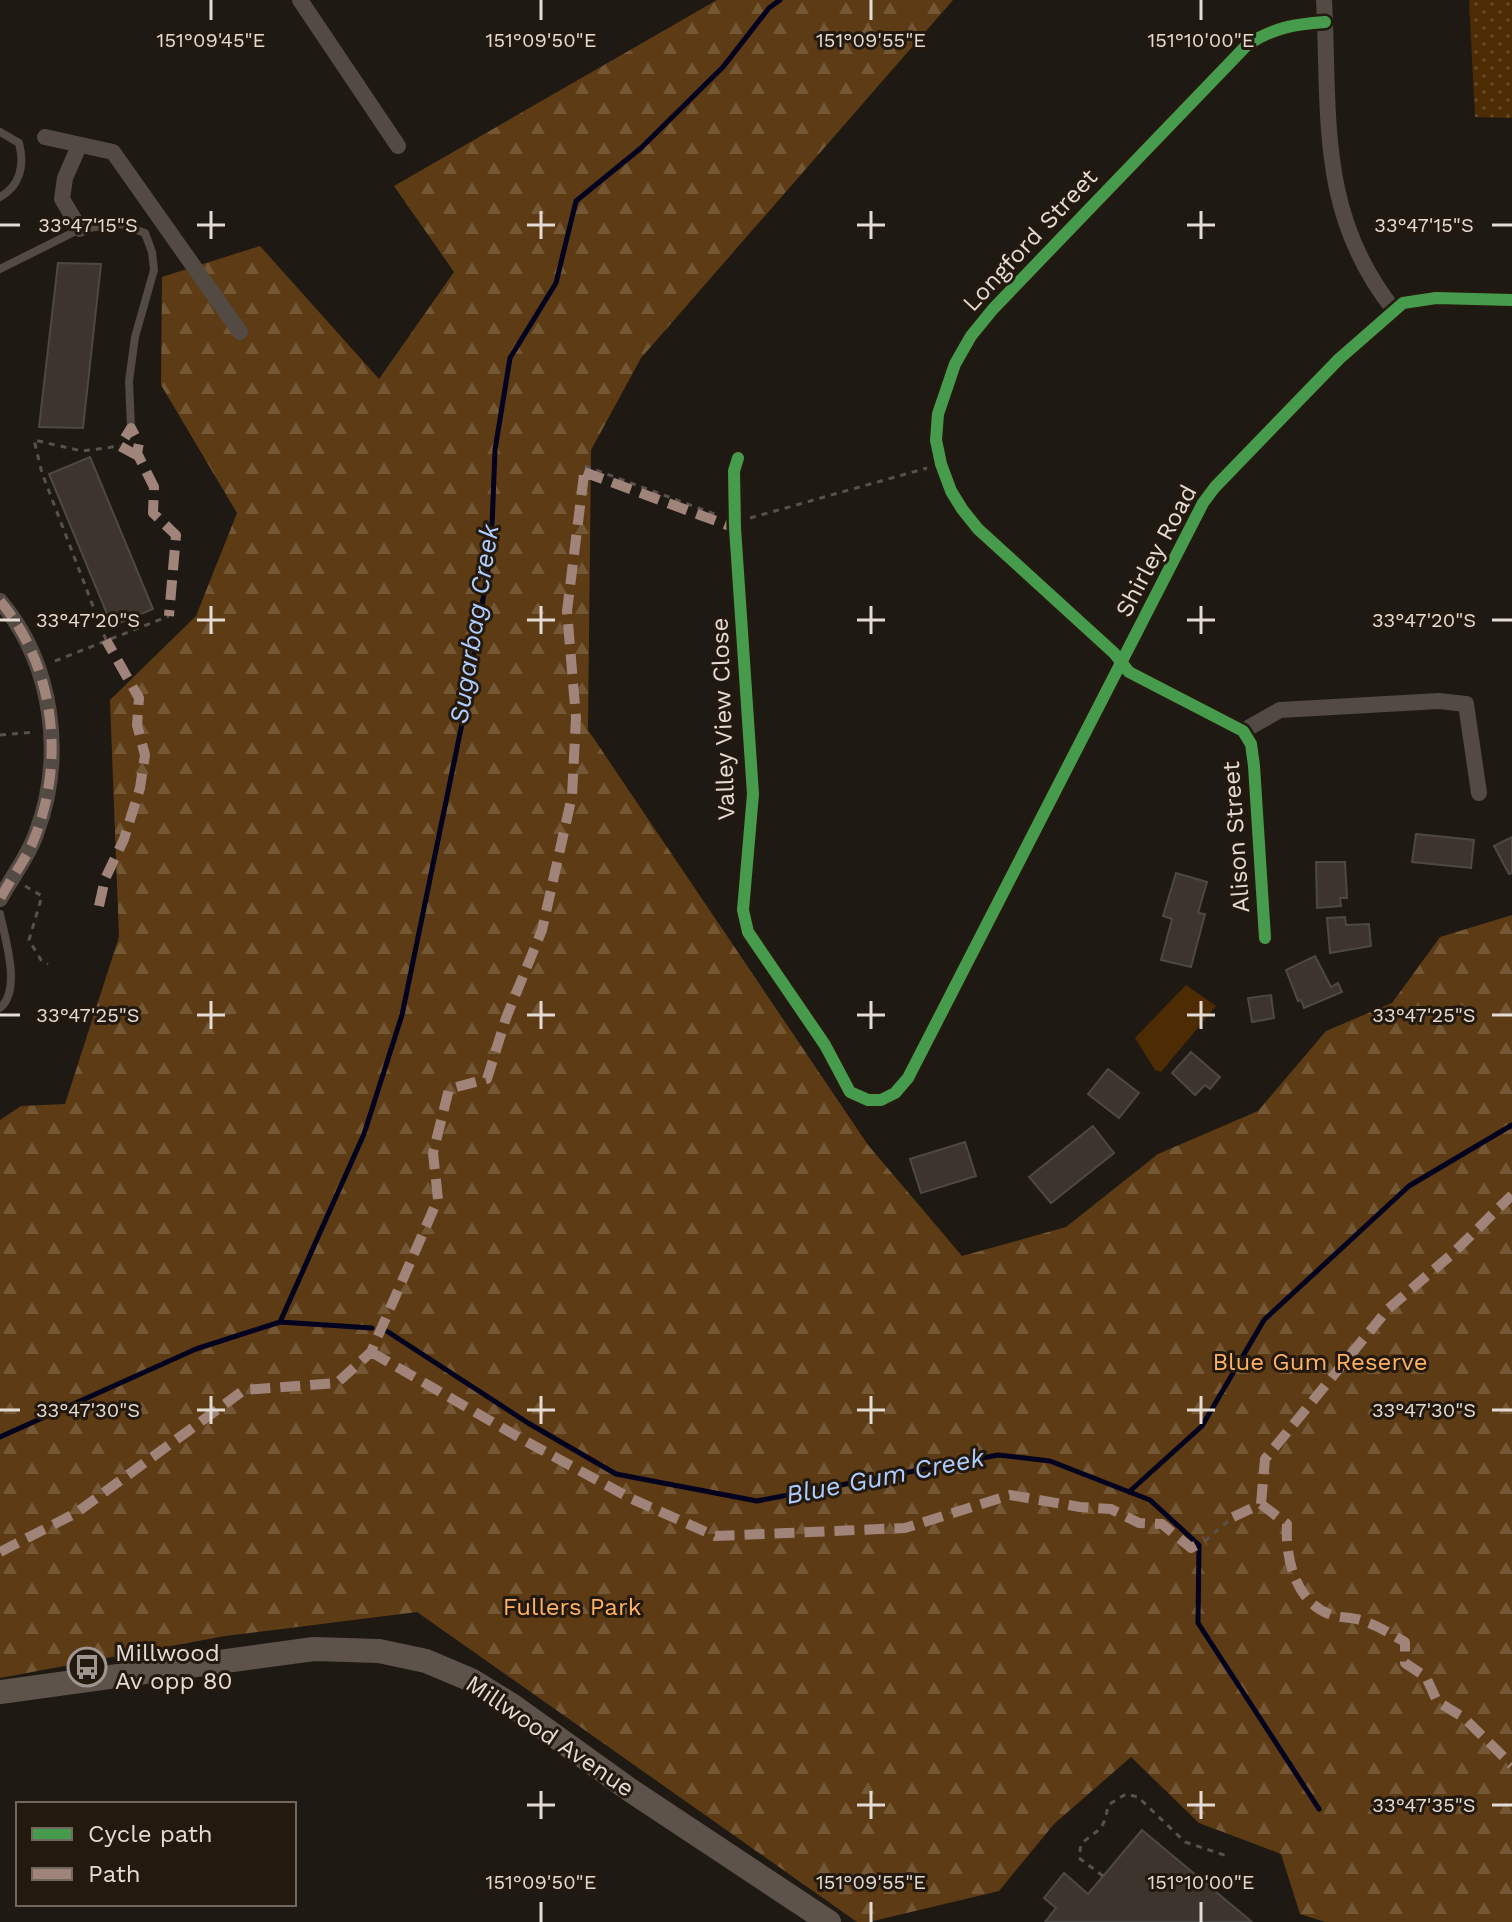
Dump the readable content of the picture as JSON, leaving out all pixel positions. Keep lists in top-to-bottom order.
{
  "streets": {
    "main road": ["Millwood Avenue"],
    "street": [
      "Longford Street",
      "Shirley Road",
      "Valley View Close",
      "Alison Street"
    ]
  },
  "crossings": [
    ["Longford Street", "Shirley Road"],
    ["Longford Street", "Alison Street"],
    ["Shirley Road", "Valley View Close"],
    ["Shirley Road", "Alison Street"]
  ],
  "water": ["Sugarbag Creek", "Blue Gum Creek"],
  "parks": ["Blue Gum Reserve", "Fullers Park"],
  "places": {
    "bus stop": ["Millwood Av opp 80"]
  },
  "legend": ["Cycle path", "Path"],
  "coordinates": [
    "151°09'45\"E",
    "151°09'50\"E",
    "151°09'55\"E",
    "151°10'00\"E",
    "33°47'15\"S",
    "33°47'20\"S",
    "33°47'25\"S",
    "33°47'30\"S",
    "33°47'35\"S"
  ]
}
